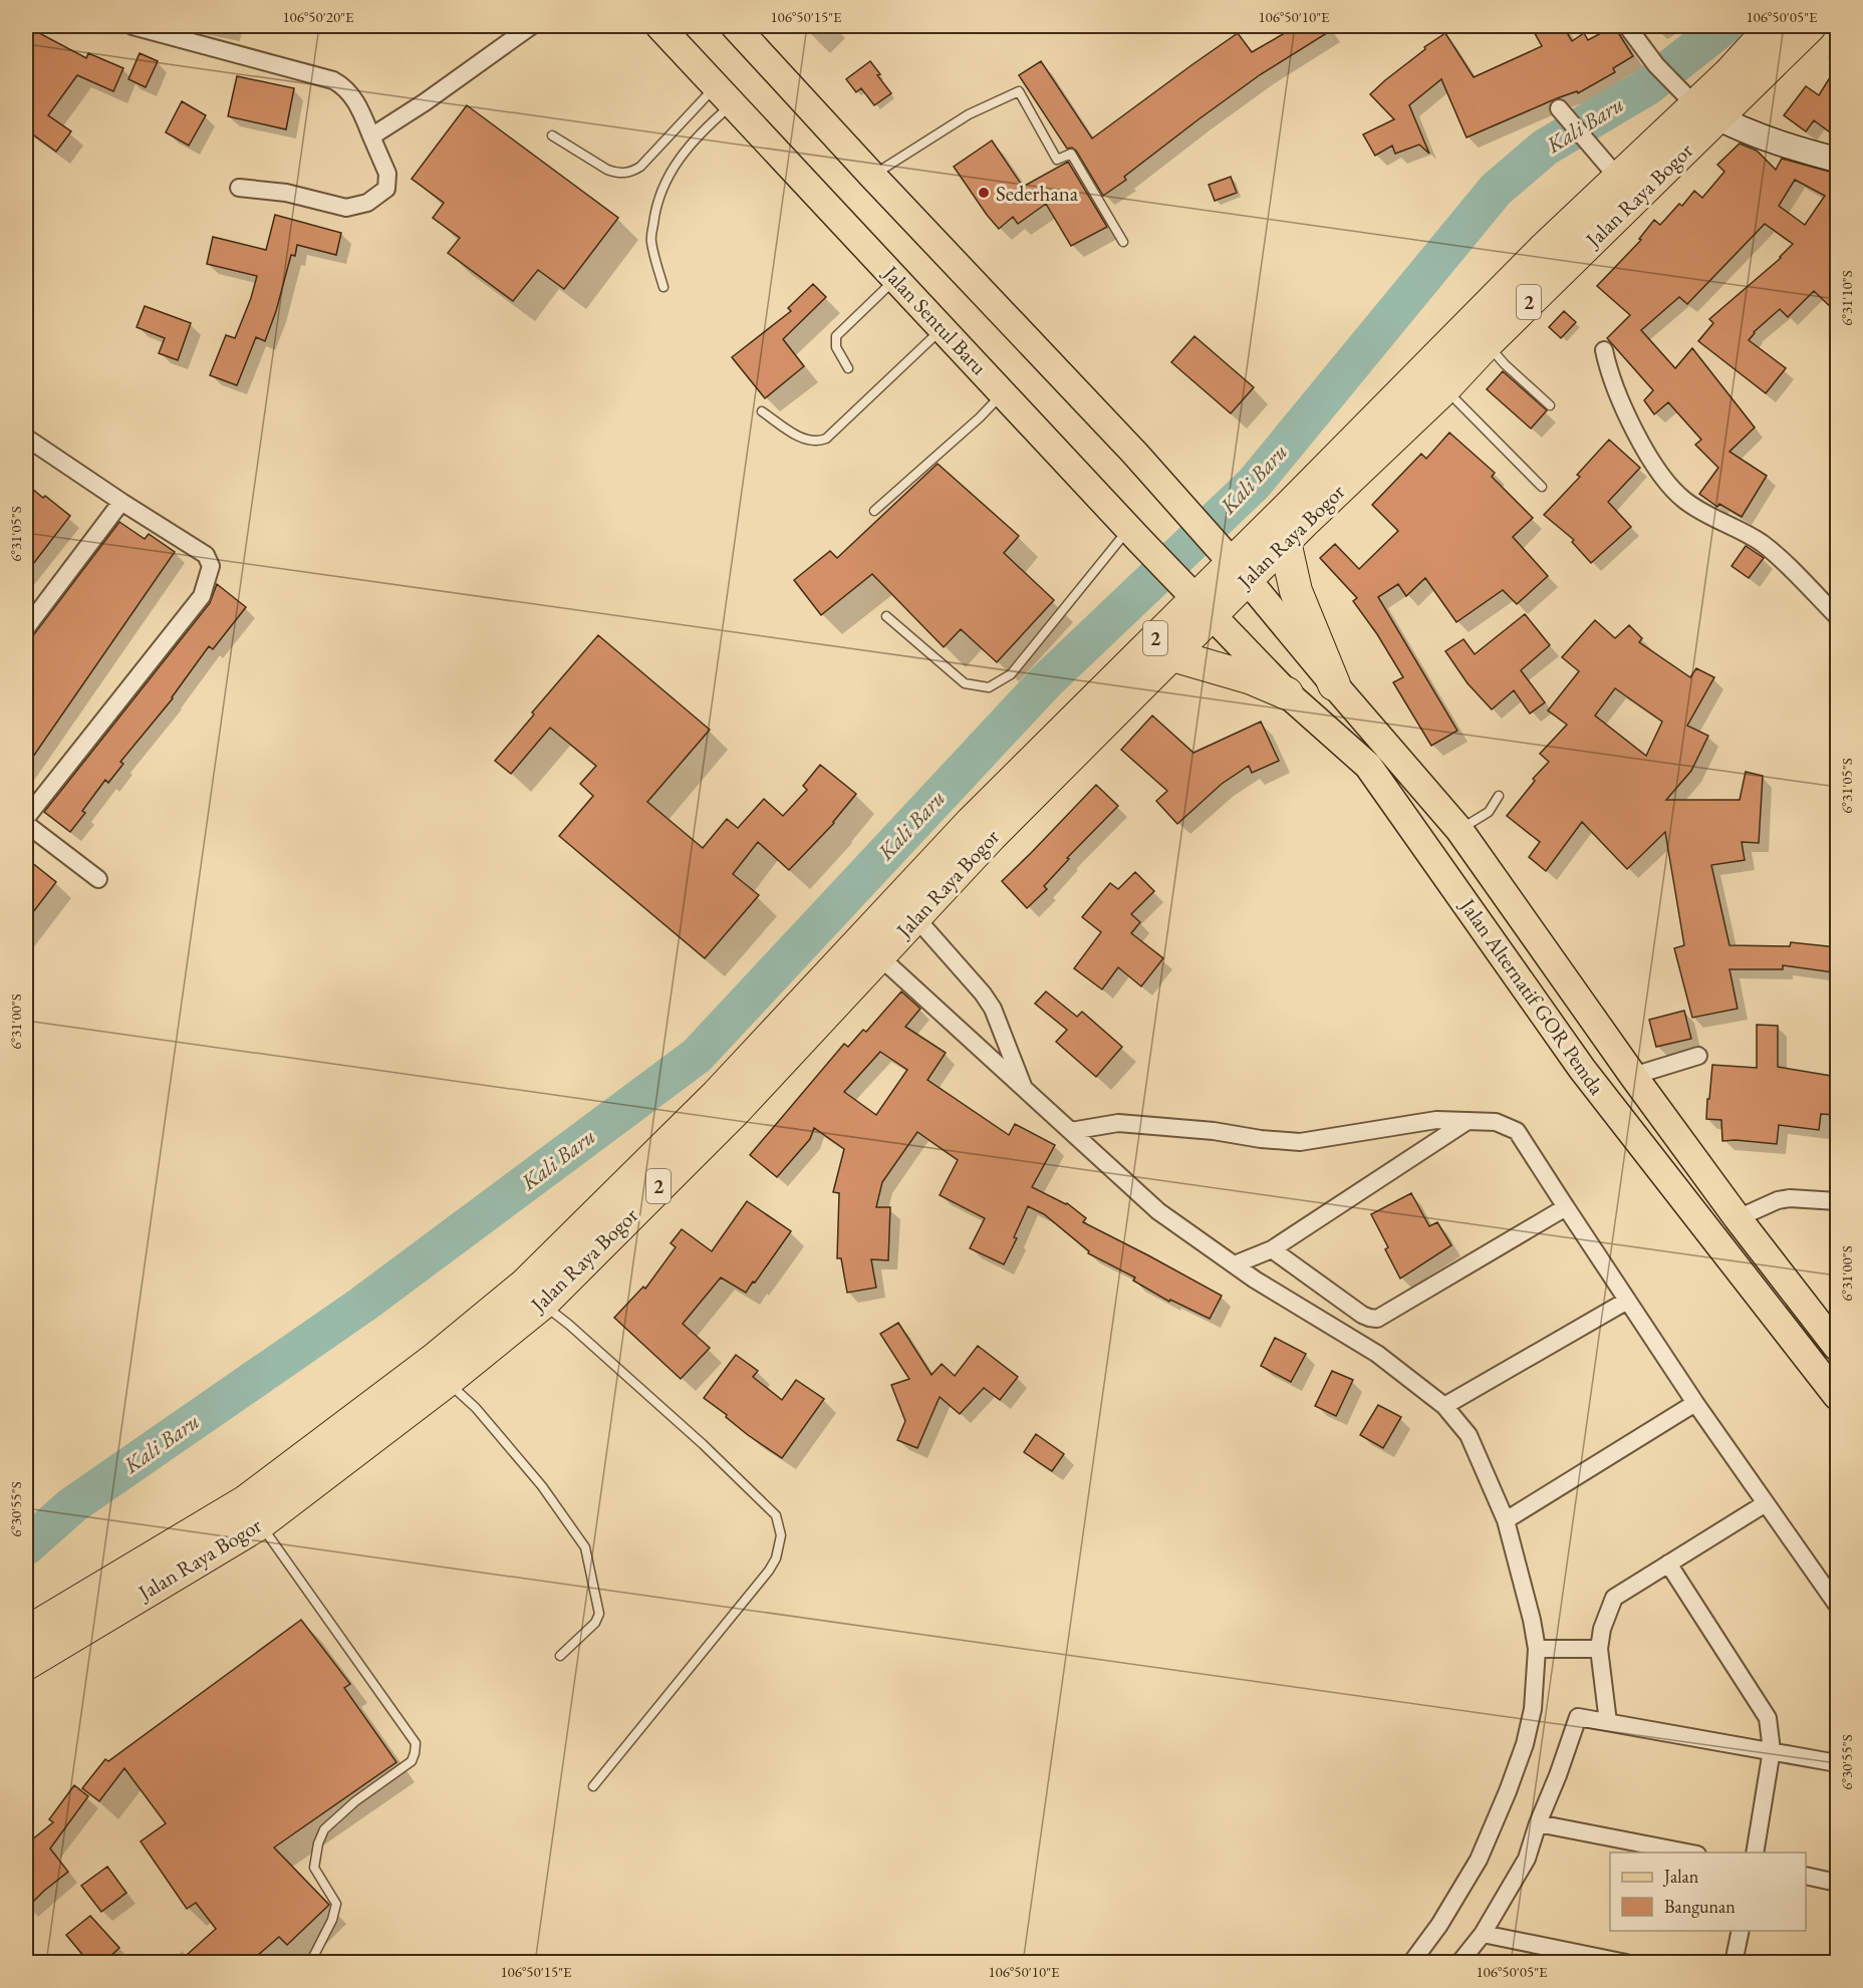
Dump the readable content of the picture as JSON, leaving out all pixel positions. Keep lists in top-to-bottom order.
{
  "streets": {
    "highway": ["Jalan Raya Bogor", "2"],
    "main road": ["Jalan Sentul Baru", "Jalan Alternatif GOR Pemda"]
  },
  "crossings": [
    ["Jalan Raya Bogor", "Jalan Sentul Baru"],
    ["Jalan Raya Bogor", "Jalan Alternatif GOR Pemda"],
    ["Jalan Sentul Baru", "Jalan Alternatif GOR Pemda"]
  ],
  "water": ["Kali Baru"],
  "places": ["Sederhana"],
  "legend": ["Jalan", "Bangunan"],
  "coordinates": [
    "106°50'20\"E",
    "106°50'15\"E",
    "106°50'10\"E",
    "106°50'05\"E",
    "6°31'10\"S",
    "6°31'05\"S",
    "6°31'00\"S",
    "6°30'55\"S"
  ]
}
